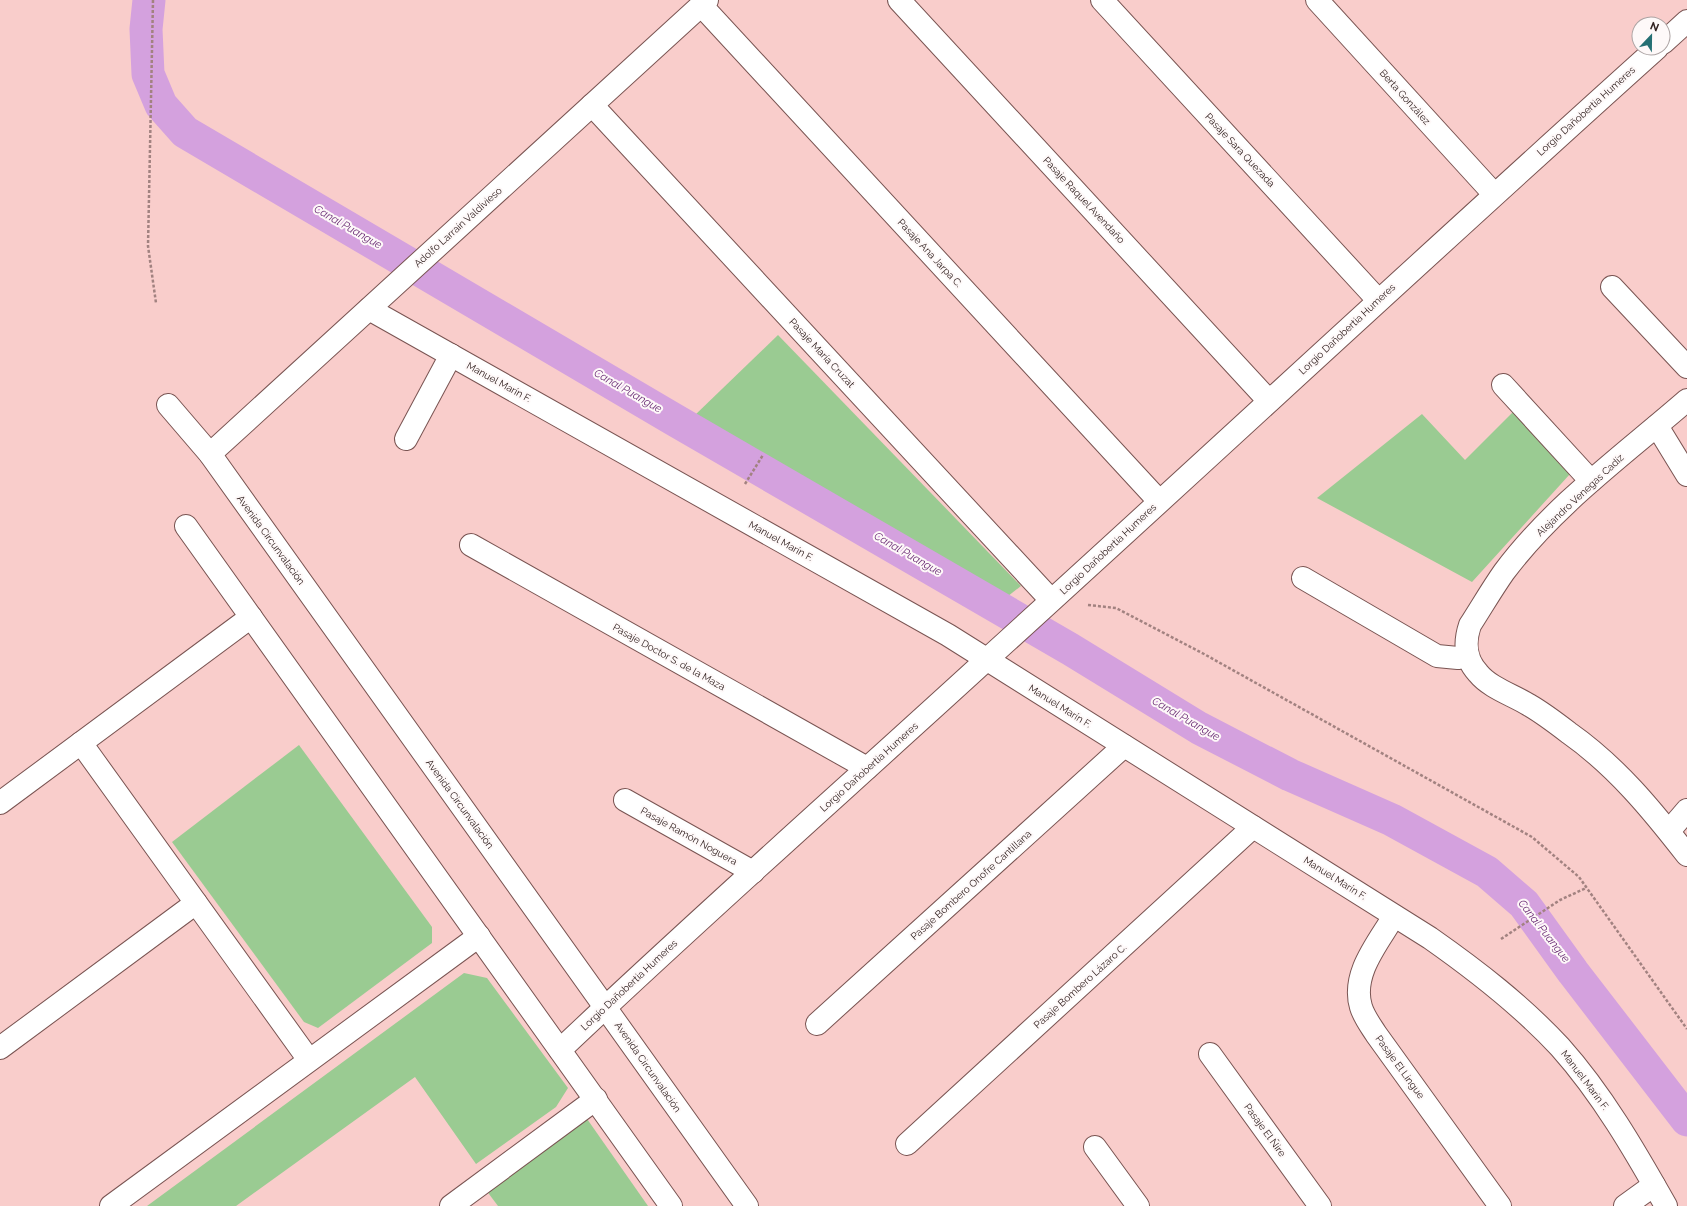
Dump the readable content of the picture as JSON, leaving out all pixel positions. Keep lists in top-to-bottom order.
{
  "streets": {
    "street": [
      "Berta González",
      "Lorgio Dañobertia Humeres",
      "Pasaje Sara Quezada",
      "Pasaje Raquel Avendaño",
      "Adolfo Larraín Valdivieso",
      "Pasaje Ana Jarpa C.",
      "Pasaje María Cruzat",
      "Manuel Marín F.",
      "Alejandro Venegas Cadíz",
      "Avenida Circunvalación",
      "Pasaje Doctor S. de la Maza",
      "Pasaje Ramón Noguera",
      "Pasaje Bombero Onofre Cantillana",
      "Pasaje Bombero Lázaro C.",
      "Pasaje El Lingue",
      "Pasaje El Ñire"
    ]
  },
  "crossings": [
    ["Berta González", "Lorgio Dañobertia Humeres"],
    ["Lorgio Dañobertia Humeres", "Pasaje Sara Quezada"],
    ["Lorgio Dañobertia Humeres", "Pasaje Raquel Avendaño"],
    ["Lorgio Dañobertia Humeres", "Pasaje Ana Jarpa C."],
    ["Lorgio Dañobertia Humeres", "Pasaje María Cruzat"],
    ["Lorgio Dañobertia Humeres", "Manuel Marín F."],
    ["Lorgio Dañobertia Humeres", "Avenida Circunvalación"],
    ["Lorgio Dañobertia Humeres", "Pasaje Doctor S. de la Maza"],
    ["Lorgio Dañobertia Humeres", "Pasaje Ramón Noguera"],
    ["Adolfo Larraín Valdivieso", "Pasaje Ana Jarpa C."],
    ["Adolfo Larraín Valdivieso", "Pasaje María Cruzat"],
    ["Adolfo Larraín Valdivieso", "Manuel Marín F."],
    ["Adolfo Larraín Valdivieso", "Avenida Circunvalación"],
    ["Manuel Marín F.", "Pasaje Bombero Onofre Cantillana"],
    ["Manuel Marín F.", "Pasaje Bombero Lázaro C."],
    ["Manuel Marín F.", "Pasaje El Lingue"]
  ],
  "water": ["Canal Puangue"],
  "north": "top"
}
